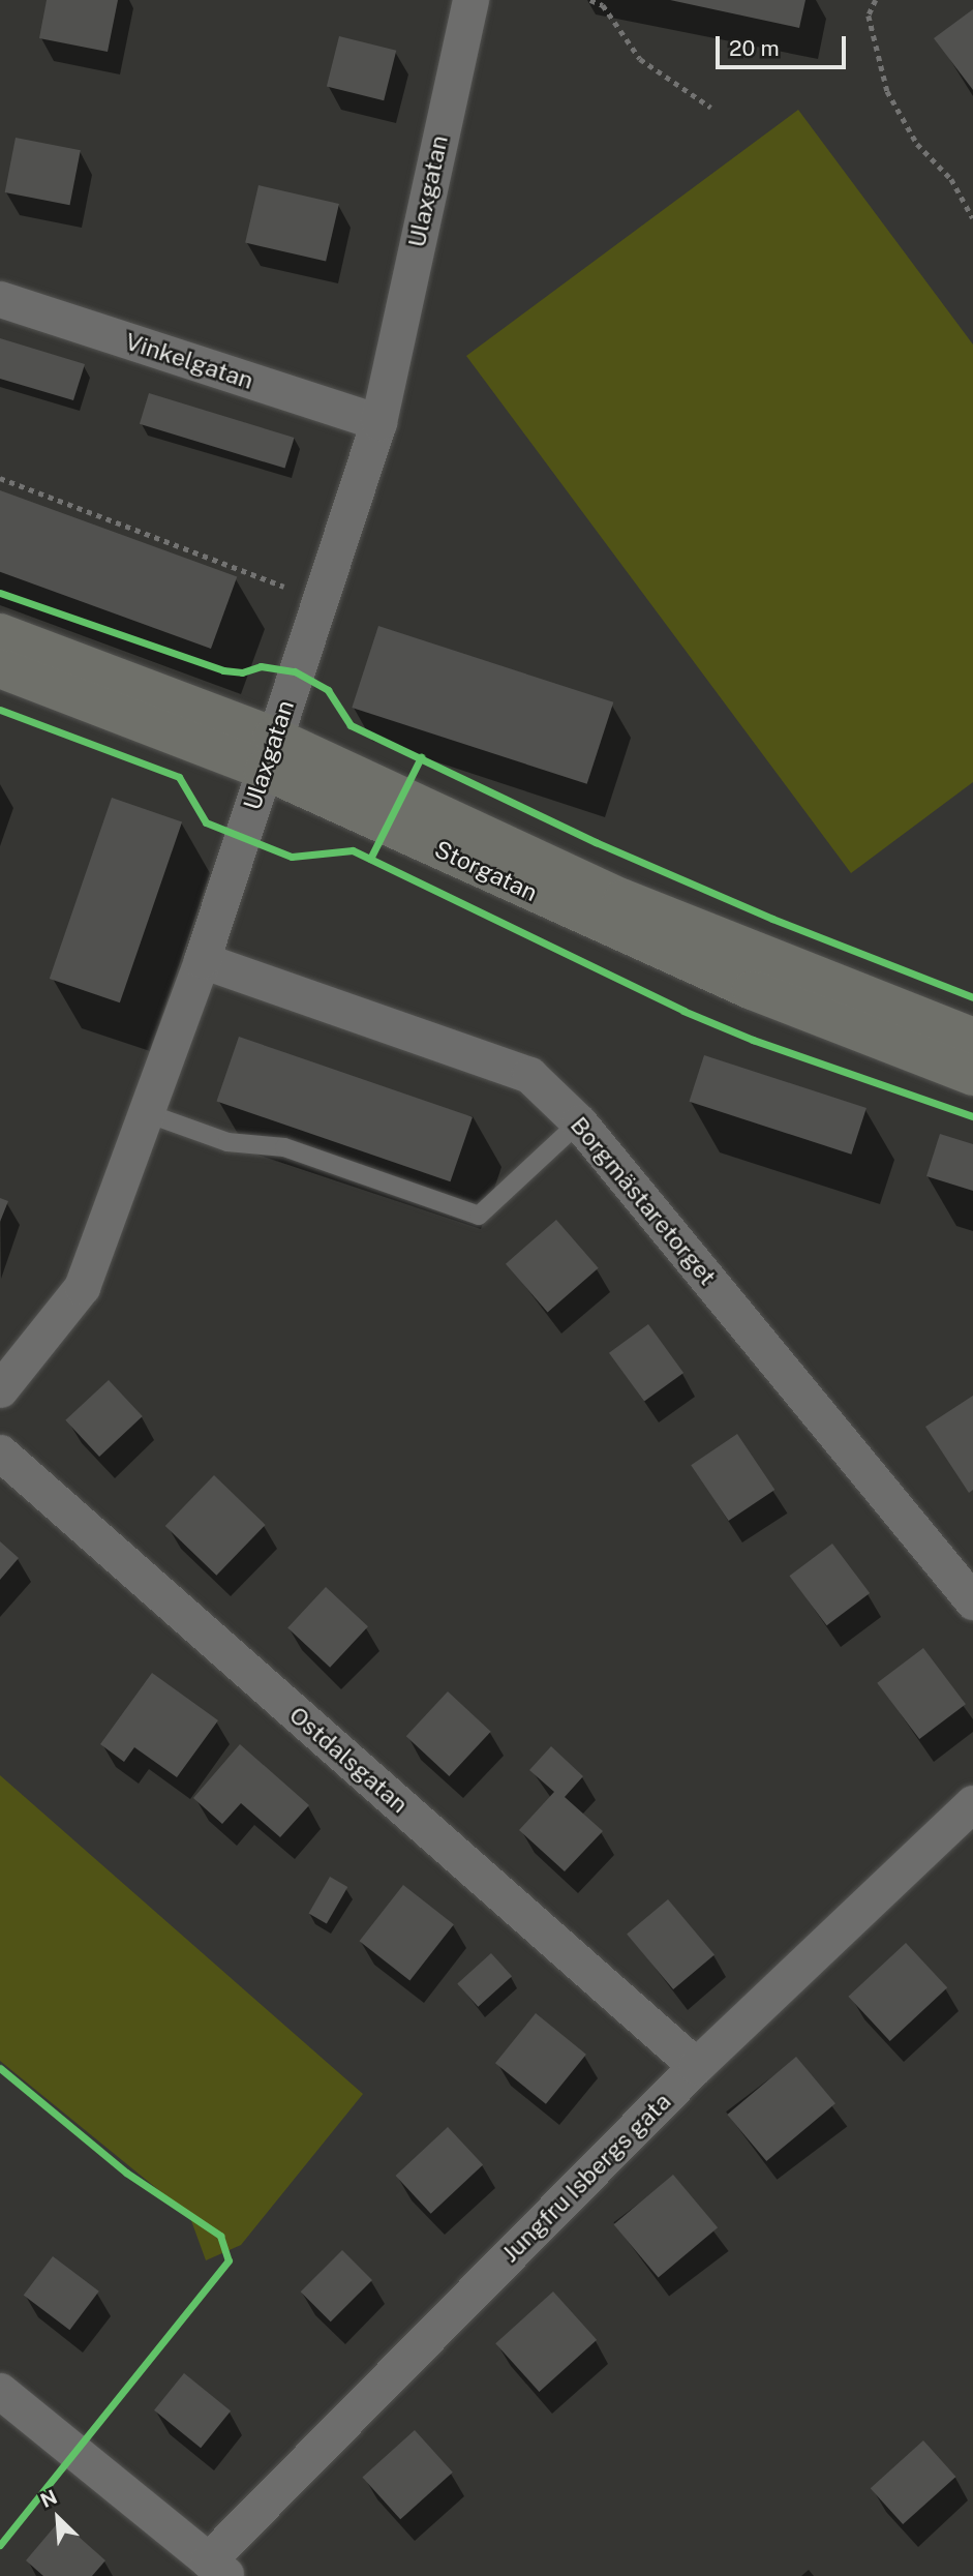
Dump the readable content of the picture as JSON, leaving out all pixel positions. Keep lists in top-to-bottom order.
{
  "streets": {
    "main road": ["Storgatan"],
    "street": [
      "Ulaxgatan",
      "Vinkelgatan",
      "Borgmästaretorget",
      "Ostdalsgatan",
      "Jungfru Isbergs gata"
    ]
  },
  "crossings": [
    ["Ulaxgatan", "Vinkelgatan"],
    ["Ulaxgatan", "Storgatan"],
    ["Ulaxgatan", "Borgmästaretorget"],
    ["Ostdalsgatan", "Jungfru Isbergs gata"]
  ],
  "scale_bar": "20 m",
  "north": "top left"
}
